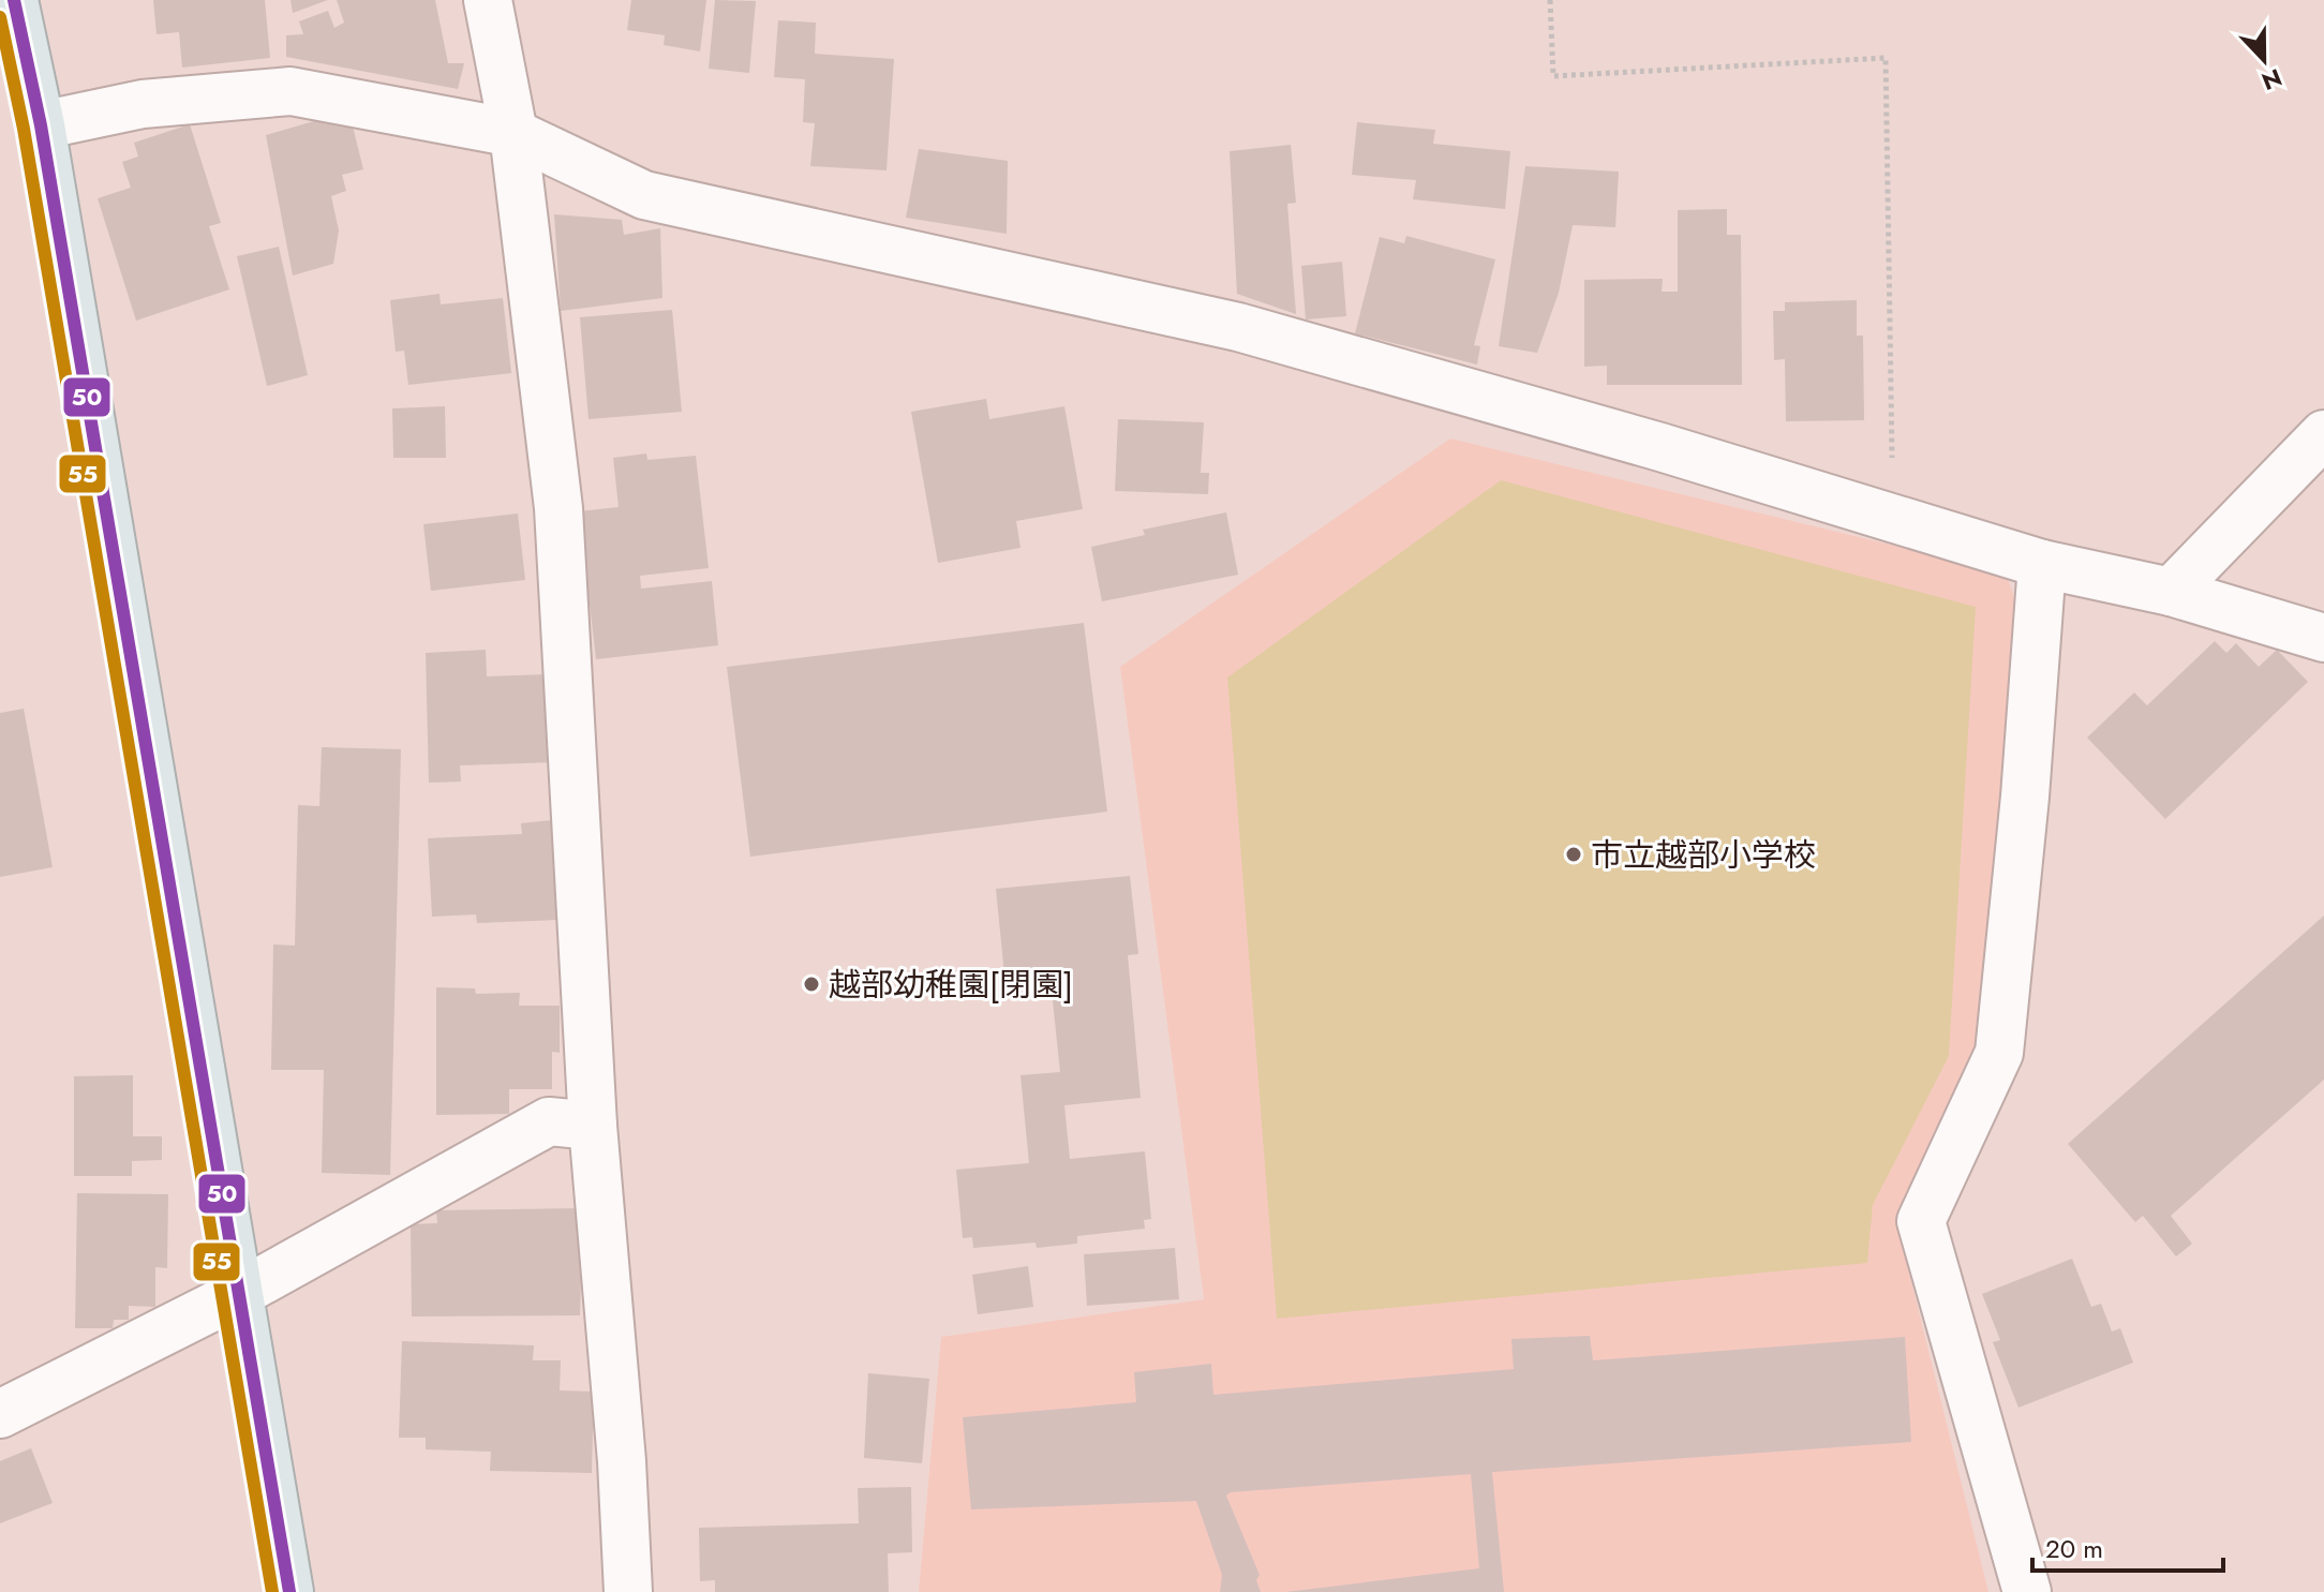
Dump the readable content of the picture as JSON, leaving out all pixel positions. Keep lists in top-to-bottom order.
{
  "places": ["市立越部小学校", "越部幼稚園[閉園]"],
  "lines": ["transit line 50", "transit line 55"],
  "scale_bar": "20 m",
  "north": "bottom"
}
